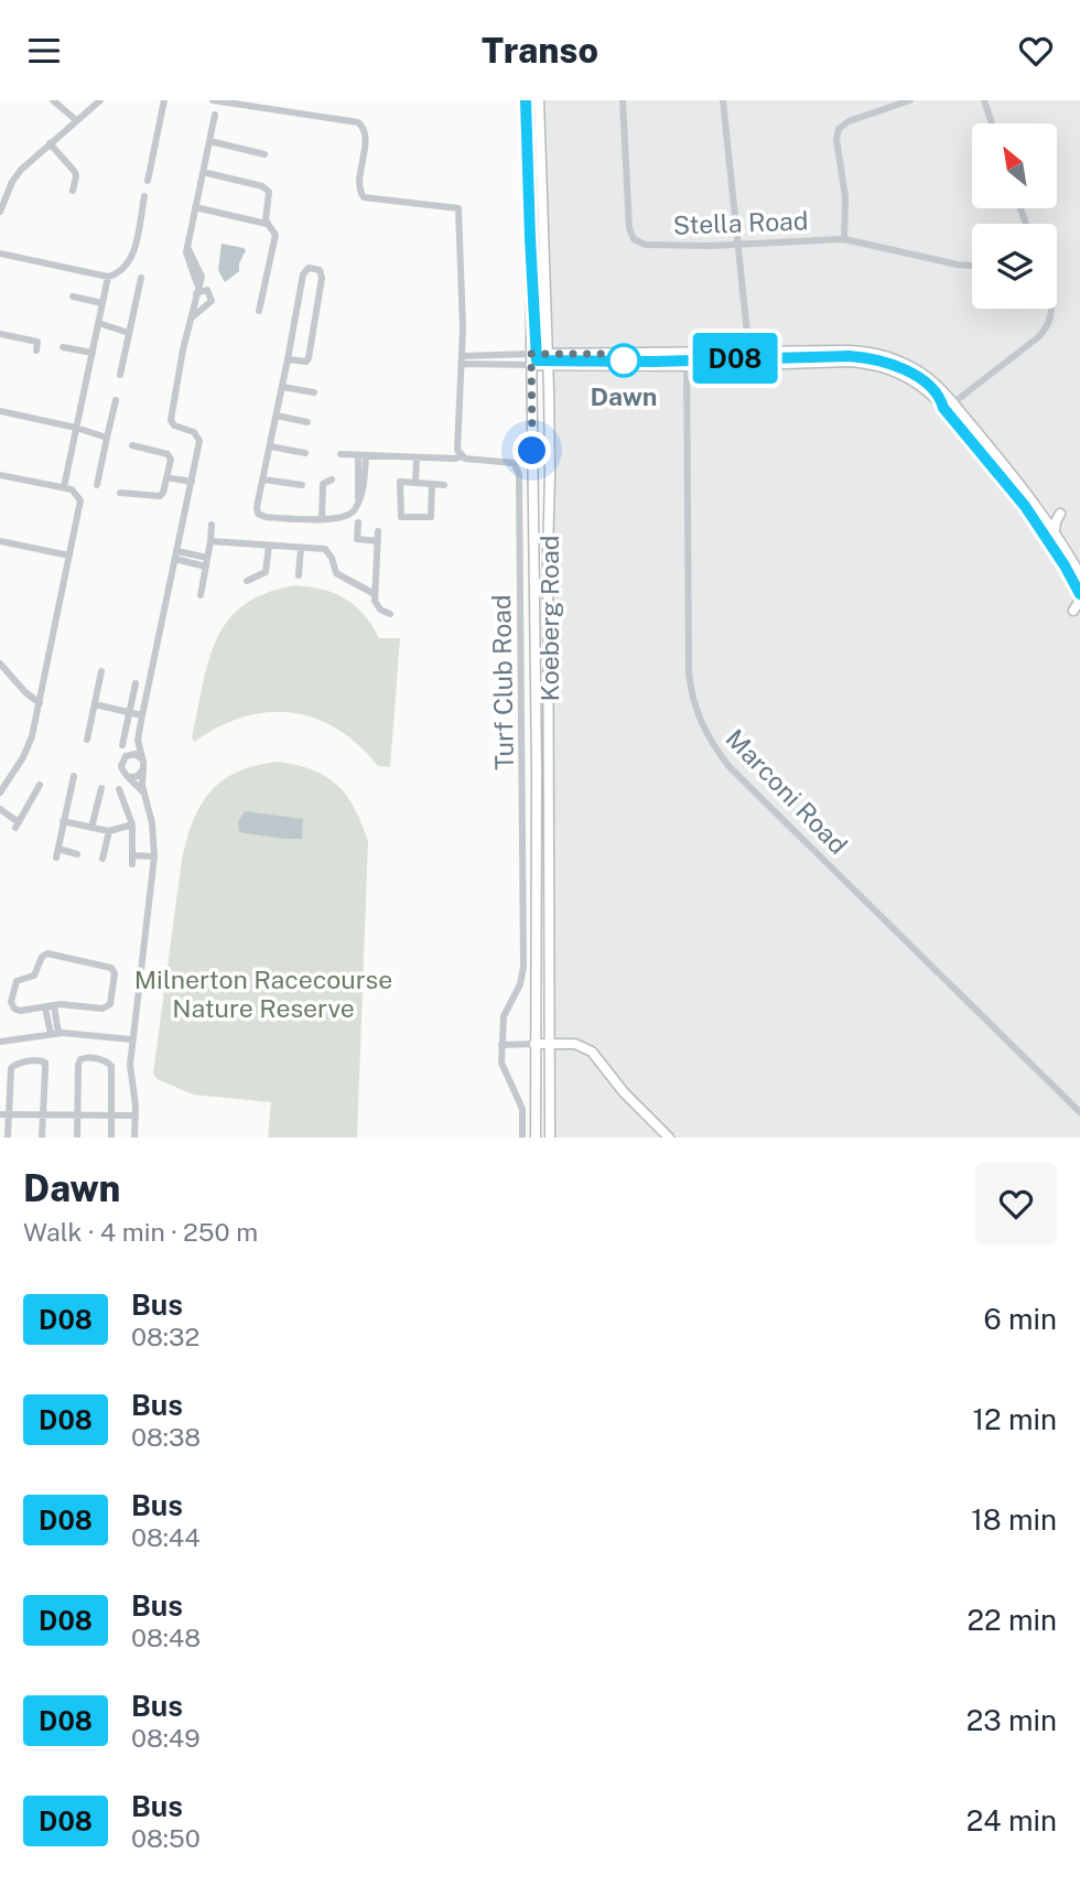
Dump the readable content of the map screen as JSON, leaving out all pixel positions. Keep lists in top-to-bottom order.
{
  "streets": {
    "main road": ["Koeberg Road"],
    "street": ["Stella Road", "Turf Club Road", "Marconi Road"]
  },
  "parks": ["Milnerton Racecourse Nature Reserve"],
  "places": ["Dawn"],
  "lines": ["bus line D08"],
  "north": "top left",
  "page": {
    "header": "Transo",
    "on_map": "D08",
    "heading": ["Dawn", "Walk · 4 min · 250 m"],
    "list": [
      {
        "mark": "D08",
        "name": "Bus",
        "note": "08:32",
        "value": "6 min"
      },
      {
        "mark": "D08",
        "name": "Bus",
        "note": "08:38",
        "value": "12 min"
      },
      {
        "mark": "D08",
        "name": "Bus",
        "note": "08:44",
        "value": "18 min"
      },
      {
        "mark": "D08",
        "name": "Bus",
        "note": "08:48",
        "value": "22 min"
      },
      {
        "mark": "D08",
        "name": "Bus",
        "note": "08:49",
        "value": "23 min"
      },
      {
        "mark": "D08",
        "name": "Bus",
        "note": "08:50",
        "value": "24 min"
      }
    ]
  }
}
